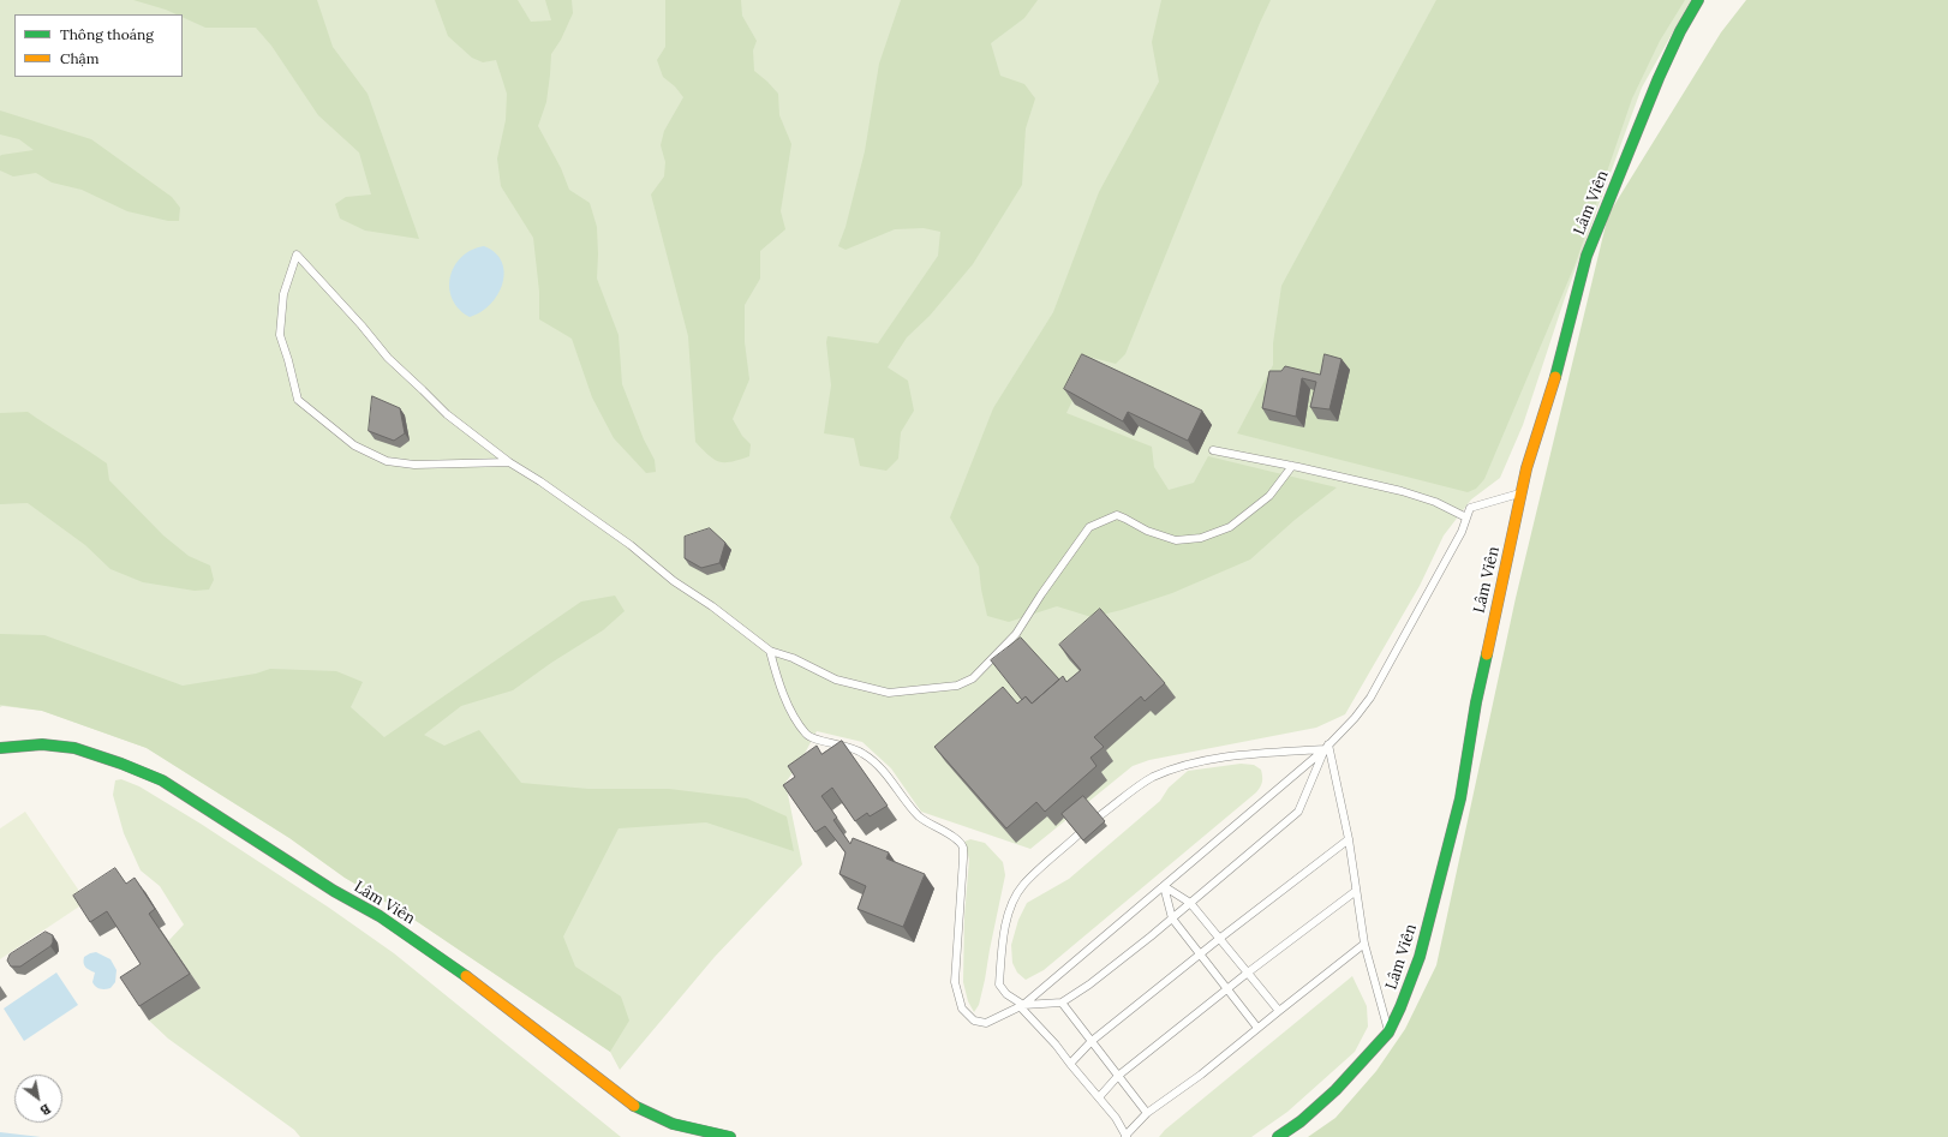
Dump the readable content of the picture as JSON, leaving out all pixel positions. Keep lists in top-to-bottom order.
{
  "streets": {
    "street": ["Lâm Viên"]
  },
  "legend": ["Thông thoáng", "Chậm"],
  "north": "bottom right"
}
